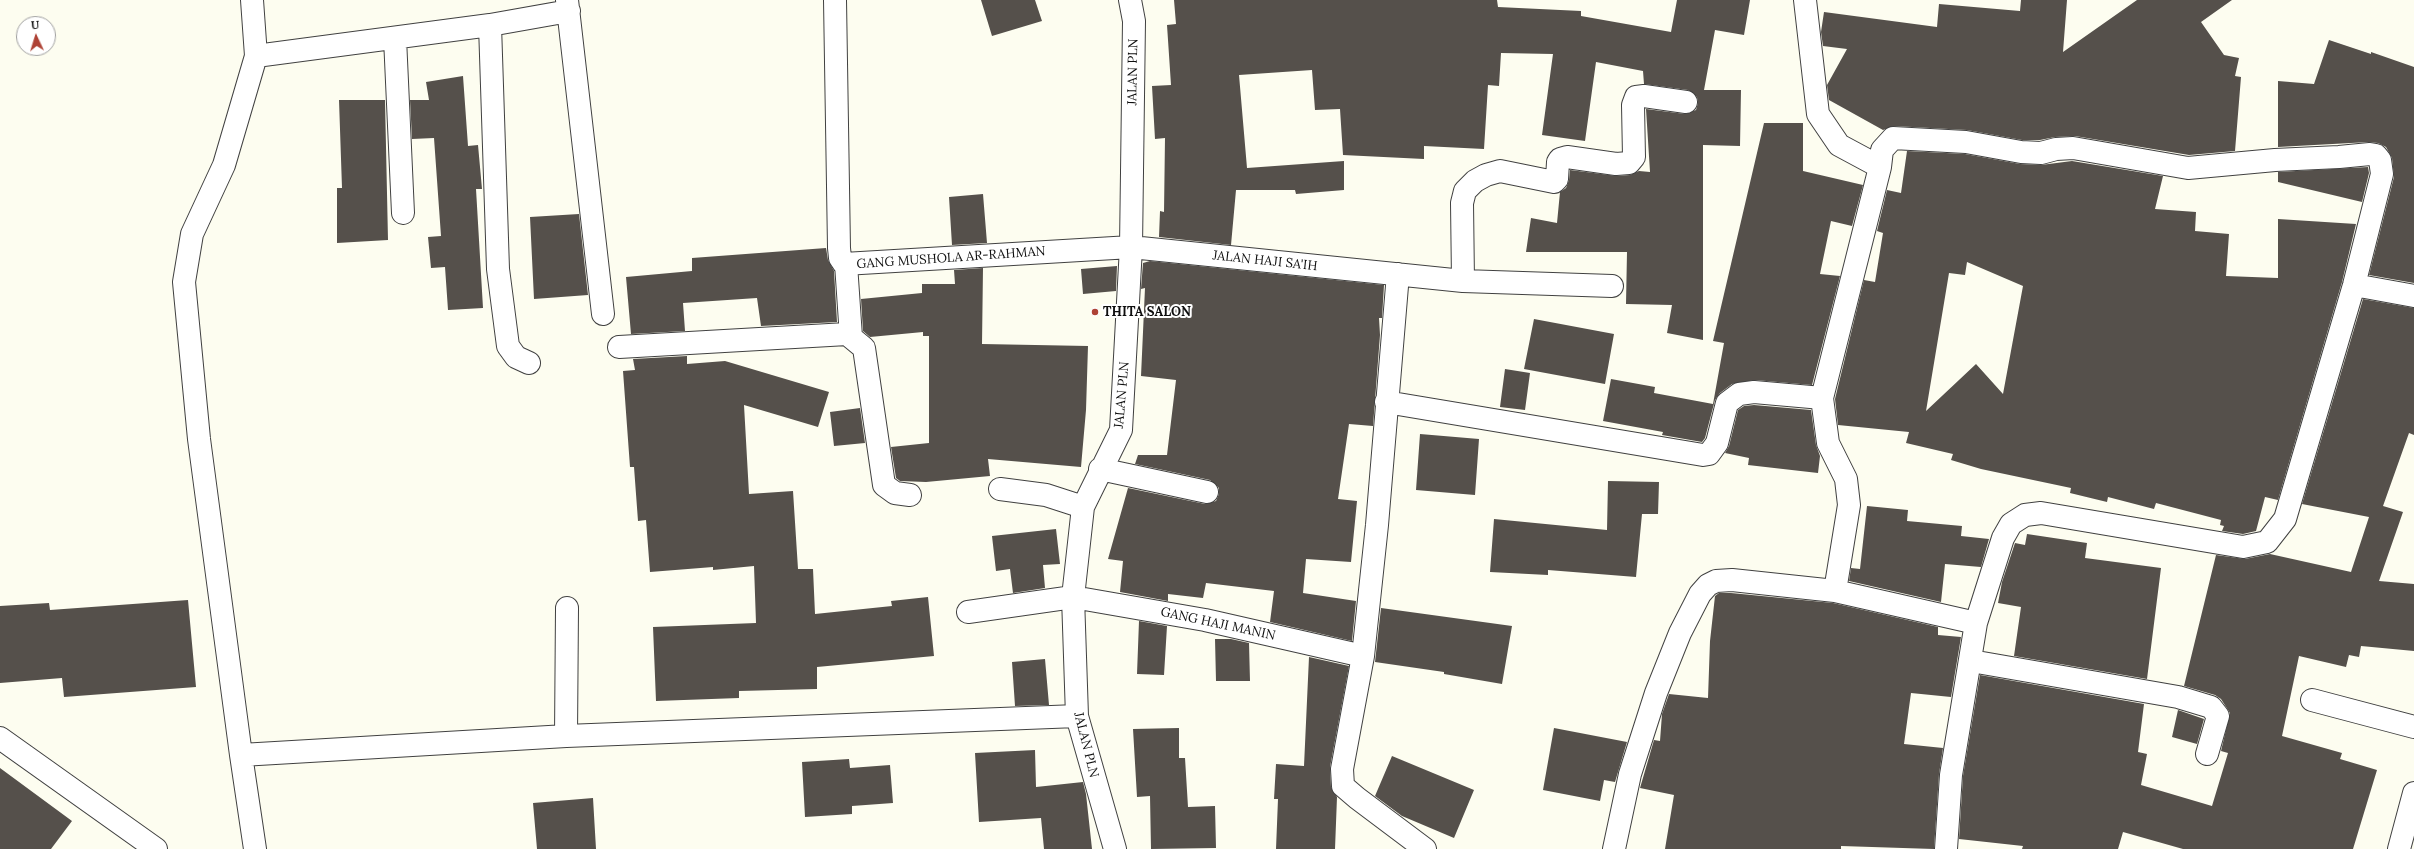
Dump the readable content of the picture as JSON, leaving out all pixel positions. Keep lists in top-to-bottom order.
{
  "streets": {
    "street": [
      "JALAN PLN",
      "GANG MUSHOLA AR-RAHMAN",
      "JALAN HAJI SA'IH",
      "GANG HAJI MANIN"
    ]
  },
  "crossings": [
    ["JALAN PLN", "GANG MUSHOLA AR-RAHMAN"],
    ["JALAN PLN", "JALAN HAJI SA'IH"],
    ["JALAN PLN", "GANG HAJI MANIN"],
    ["GANG MUSHOLA AR-RAHMAN", "JALAN HAJI SA'IH"]
  ],
  "places": ["THITA SALON"],
  "north": "top"
}
